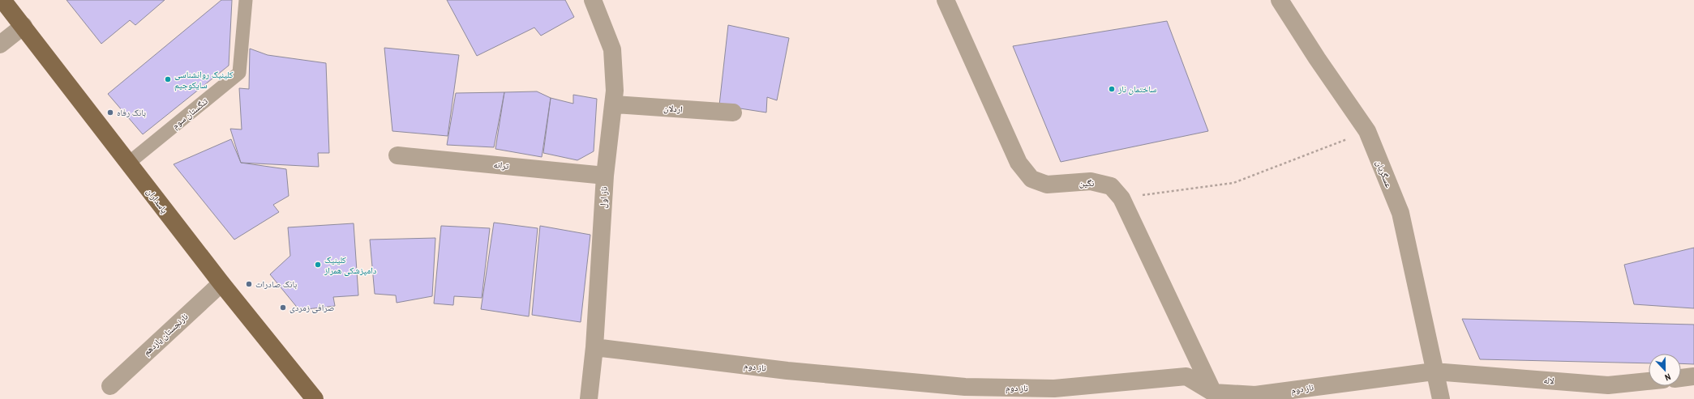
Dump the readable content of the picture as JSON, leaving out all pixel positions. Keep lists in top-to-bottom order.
{
  "streets": {
    "main road": ["پاسداران"],
    "street": [
      "اردلان",
      "ترانه",
      "عسگریان",
      "نگین",
      "ناز اول",
      "نارنجستان یازدهم",
      "ناز دوم",
      "لاله"
    ],
    "lane": ["تنگستان سوم"]
  },
  "crossings": [
    ["اردلان", "ناز اول"],
    ["تنگستان سوم", "پاسداران"],
    ["ترانه", "ناز اول"],
    ["عسگریان", "ناز دوم"],
    ["عسگریان", "لاله"],
    ["نگین", "ناز دوم"],
    ["ناز اول", "ناز دوم"],
    ["پاسداران", "نارنجستان یازدهم"],
    ["ناز دوم", "لاله"]
  ],
  "places": [
    "کلینیک روانشناسی سایکوجیم",
    "ساختمان ناز",
    "بانک رفاه",
    "کلینیک دامپزشکی همراز",
    "بانک صادرات",
    "صرافی زمردی"
  ],
  "north": "bottom"
}
